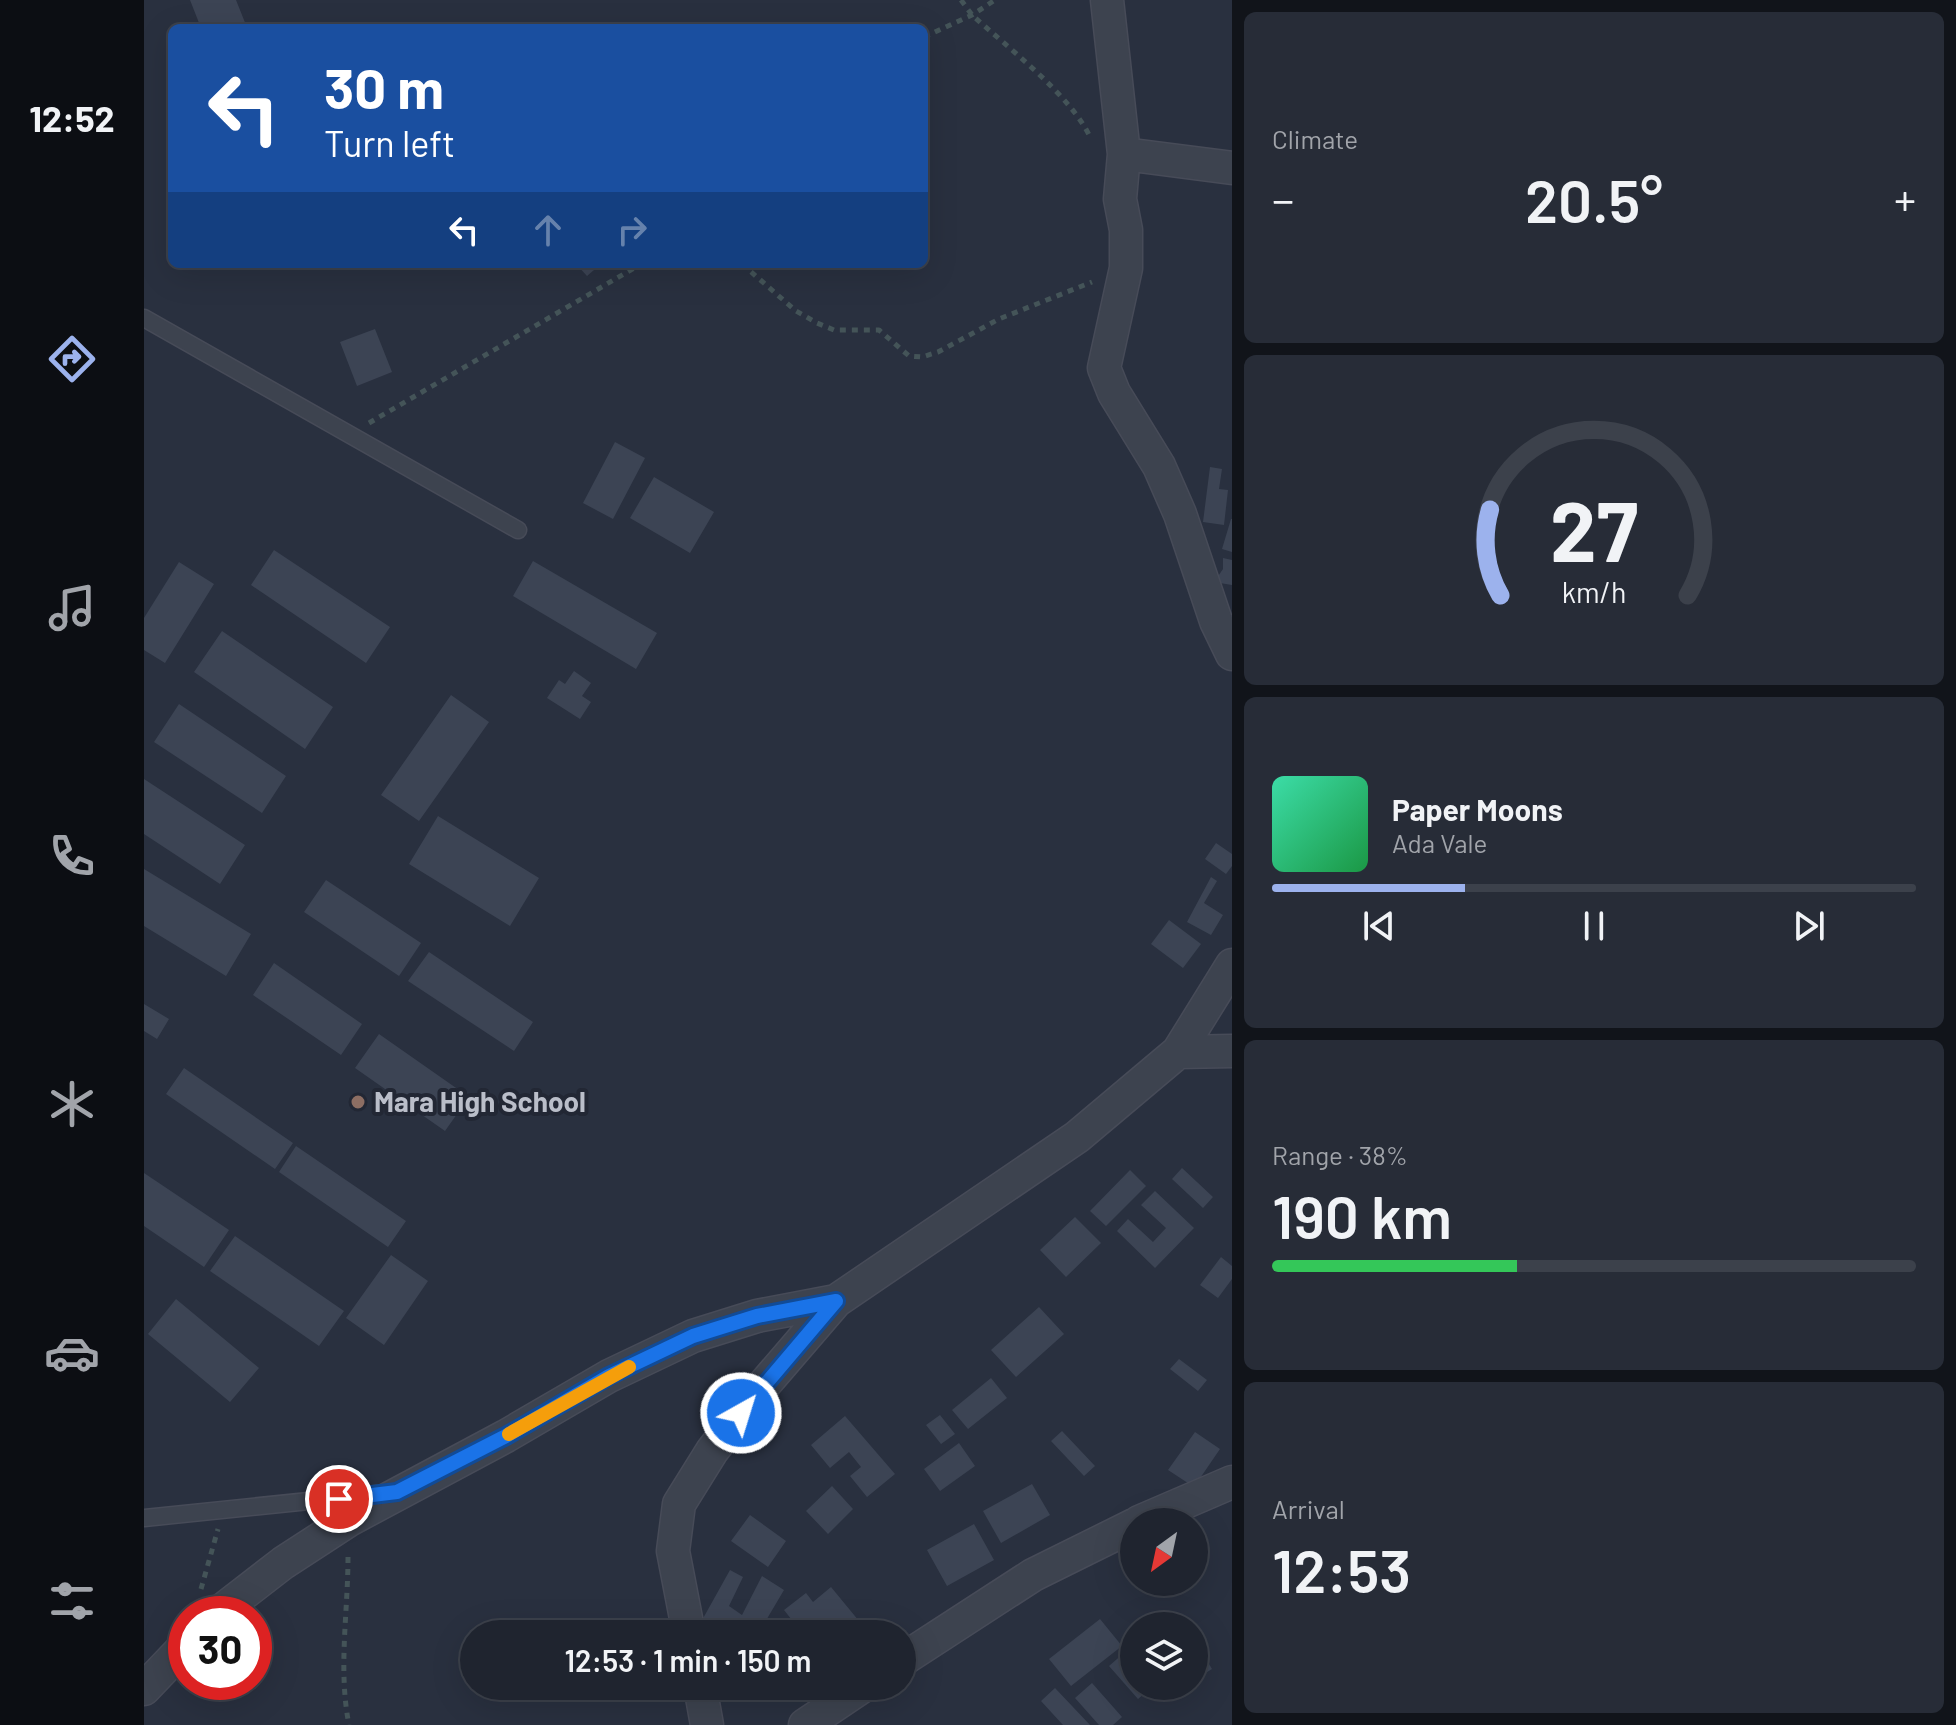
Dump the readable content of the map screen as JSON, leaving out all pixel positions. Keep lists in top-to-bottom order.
{
  "places": ["Mara High School"],
  "north": "bottom left",
  "page": {
    "tabs": "12:52",
    "tile": [
      "Climate",
      ["Range · 38%", "190 km"],
      ["Arrival", "12:53"]
    ],
    "turn": ["30 m", "Turn left"],
    "heat": ["−", "20.5°", "+"],
    "song": ["Paper Moons", "Ada Vale"],
    "limit": "30",
    "trip": "12:53 · 1 min · 150 m",
    "gauge": ["27", "km/h"]
  }
}
